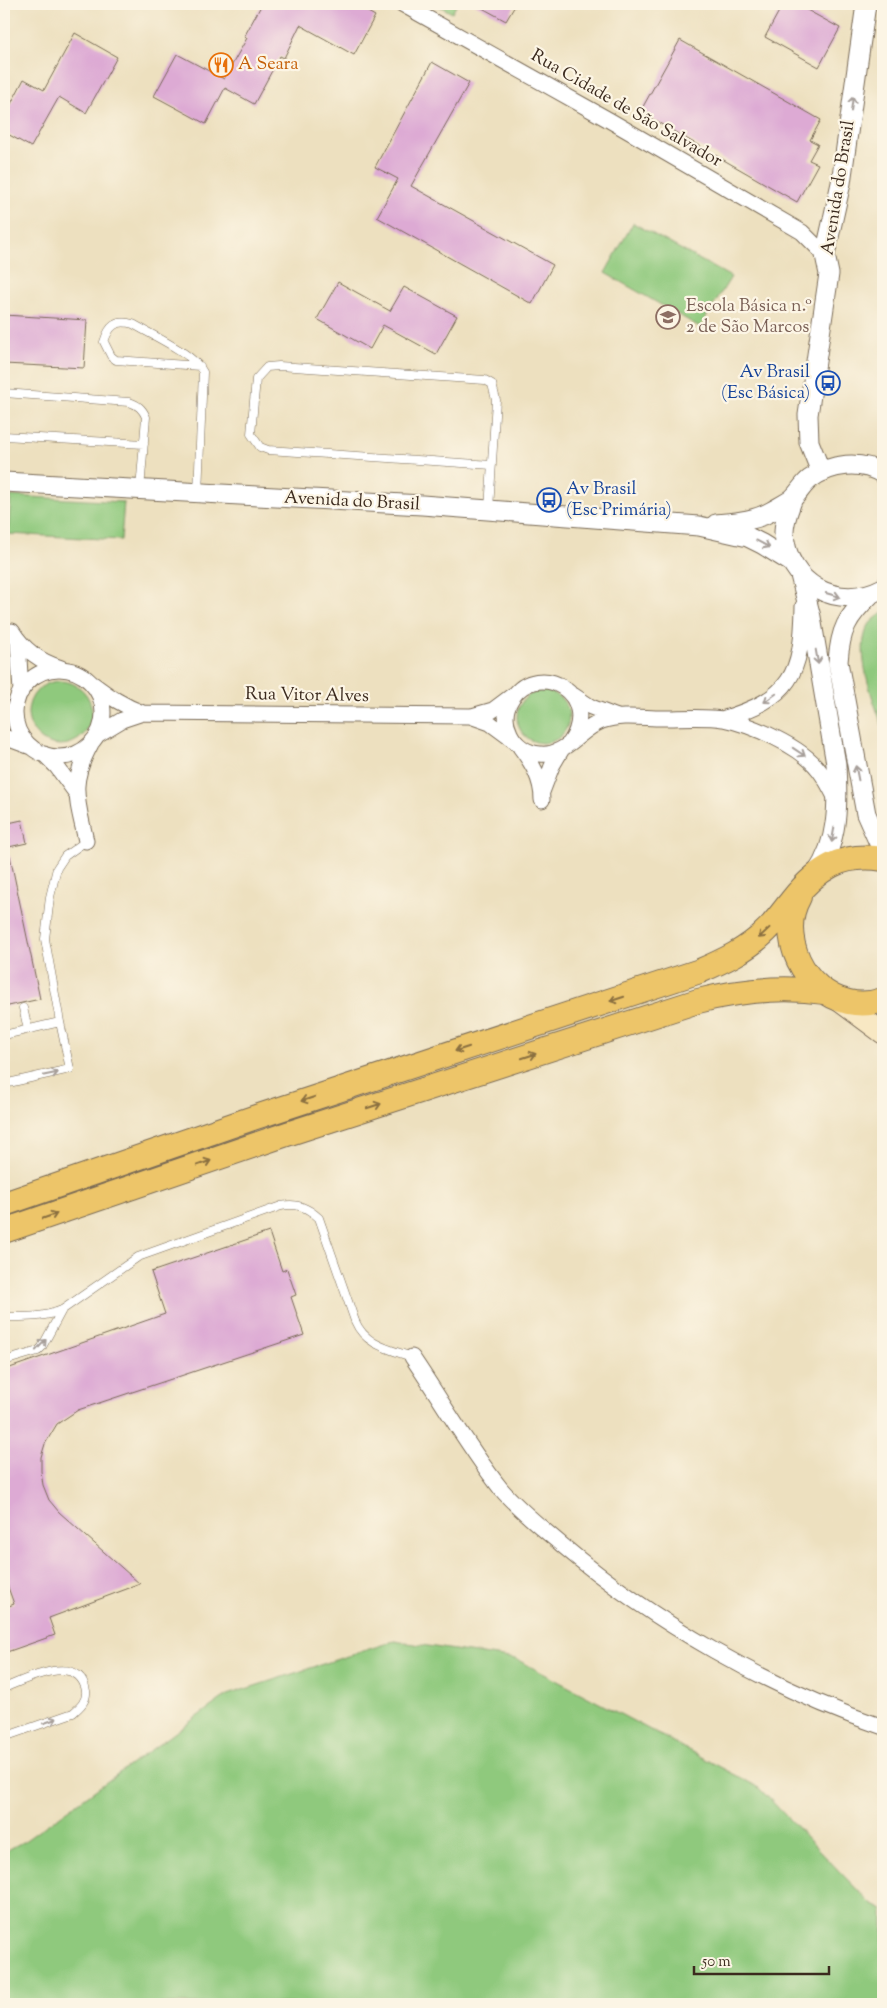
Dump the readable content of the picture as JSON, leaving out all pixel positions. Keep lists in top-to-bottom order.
{
  "streets": {
    "street": ["Rua Cidade de São Salvador", "Avenida do Brasil", "Rua Vitor Alves"]
  },
  "crossings": [
    ["Rua Cidade de São Salvador", "Avenida do Brasil"],
    ["Avenida do Brasil", "Rua Vitor Alves"]
  ],
  "places": {
    "restaurant": ["A Seara"],
    "school or university": ["Escola Básica n.º 2 de São Marcos"],
    "bus stop": ["Av Brasil (Esc Básica)", "Av Brasil (Esc Primária)"]
  },
  "scale_bar": "50 m"
}
